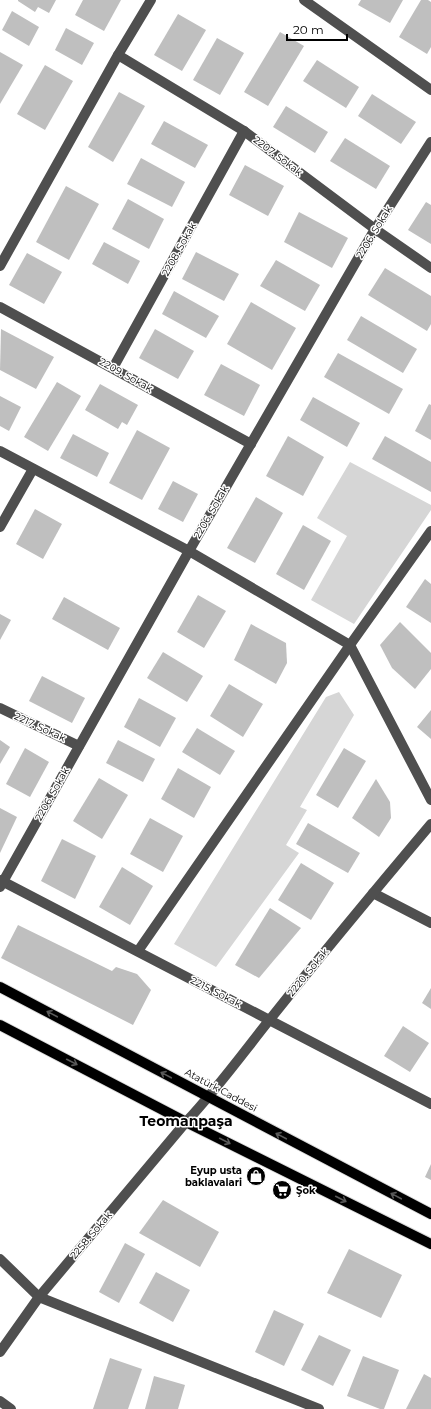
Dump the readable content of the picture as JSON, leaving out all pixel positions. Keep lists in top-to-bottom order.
{
  "streets": {
    "main road": ["Atatürk Caddesi"],
    "street": [
      "2207. Sokak",
      "2206. Sokak",
      "2208. Sokak",
      "2209. Sokak",
      "2217. Sokak",
      "2220. Sokak",
      "2215. Sokak",
      "2258. Sokak"
    ]
  },
  "crossings": [
    ["2207. Sokak", "2206. Sokak"],
    ["2207. Sokak", "2208. Sokak"],
    ["2206. Sokak", "2209. Sokak"],
    ["2206. Sokak", "2217. Sokak"],
    ["2206. Sokak", "2215. Sokak"],
    ["2208. Sokak", "2209. Sokak"],
    ["2220. Sokak", "2215. Sokak"],
    ["2220. Sokak", "Atatürk Caddesi"],
    ["2220. Sokak", "2258. Sokak"]
  ],
  "districts": ["Teomanpaşa"],
  "places": {
    "shop": ["Eyup usta baklavalari"],
    "supermarket": ["Şok"]
  },
  "scale_bar": "20 m"
}
